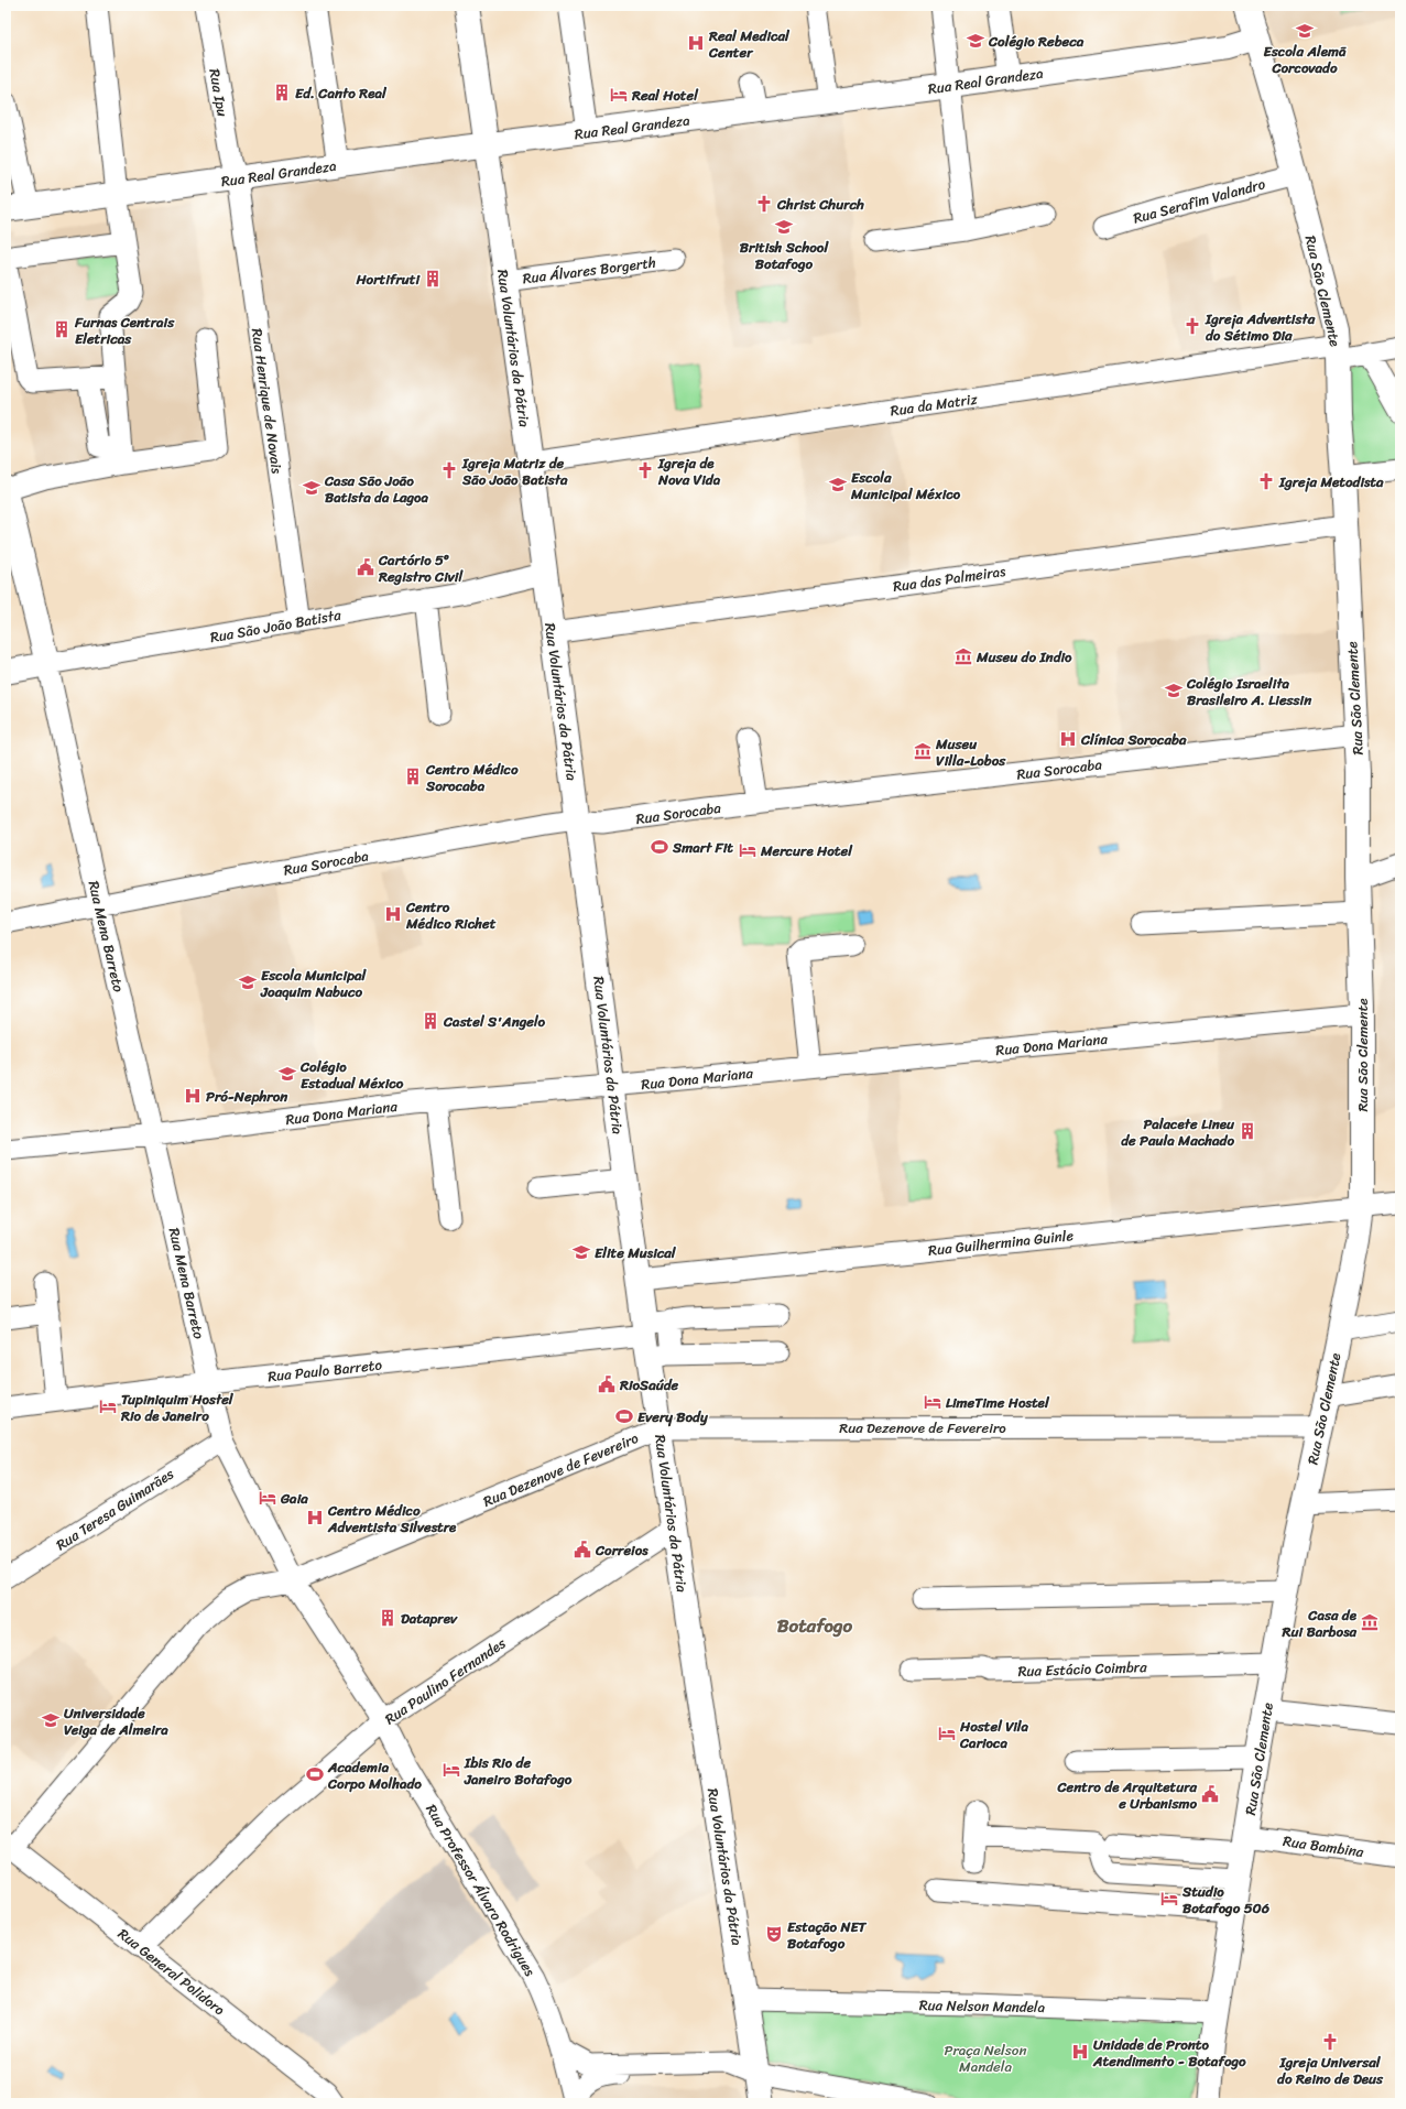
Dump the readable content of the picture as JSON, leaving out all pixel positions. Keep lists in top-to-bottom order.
{
  "streets": {
    "main road": [
      "Rua Real Grandeza",
      "Rua São Clemente",
      "Rua Voluntários da Pátria",
      "Rua São João Batista",
      "Rua Mena Barreto"
    ],
    "street": [
      "Rua Ipu",
      "Rua Serafim Valandro",
      "Rua Álvares Borgerth",
      "Rua Henrique de Novais",
      "Rua da Matriz",
      "Rua das Palmeiras",
      "Rua Sorocaba",
      "Rua Dona Mariana",
      "Rua Guilhermina Guinle",
      "Rua Paulo Barreto",
      "Rua Dezenove de Fevereiro",
      "Rua Teresa Guimarães",
      "Rua Estácio Coimbra",
      "Rua Paulino Fernandes",
      "Rua Bambina",
      "Rua Professor Álvaro Rodrigues",
      "Rua General Polidoro",
      "Rua Nelson Mandela"
    ]
  },
  "crossings": [
    ["Rua Real Grandeza", "Rua Ipu"],
    ["Rua Real Grandeza", "Rua São Clemente"],
    ["Rua Real Grandeza", "Rua Voluntários da Pátria"],
    ["Rua Real Grandeza", "Rua Henrique de Novais"],
    ["Rua Ipu", "Rua Henrique de Novais"],
    ["Rua Serafim Valandro", "Rua São Clemente"],
    ["Rua Álvares Borgerth", "Rua Voluntários da Pátria"],
    ["Rua São Clemente", "Rua da Matriz"],
    ["Rua São Clemente", "Rua das Palmeiras"],
    ["Rua São Clemente", "Rua Sorocaba"],
    ["Rua São Clemente", "Rua Dona Mariana"],
    ["Rua São Clemente", "Rua Guilhermina Guinle"],
    ["Rua São Clemente", "Rua Dezenove de Fevereiro"],
    ["Rua São Clemente", "Rua Estácio Coimbra"],
    ["Rua São Clemente", "Rua Bambina"],
    ["Rua São Clemente", "Rua Nelson Mandela"],
    ["Rua Voluntários da Pátria", "Rua da Matriz"],
    ["Rua Voluntários da Pátria", "Rua das Palmeiras"],
    ["Rua Voluntários da Pátria", "Rua São João Batista"],
    ["Rua Voluntários da Pátria", "Rua Sorocaba"],
    ["Rua Voluntários da Pátria", "Rua Dona Mariana"],
    ["Rua Voluntários da Pátria", "Rua Guilhermina Guinle"],
    ["Rua Voluntários da Pátria", "Rua Paulo Barreto"],
    ["Rua Voluntários da Pátria", "Rua Dezenove de Fevereiro"],
    ["Rua Voluntários da Pátria", "Rua Paulino Fernandes"],
    ["Rua Voluntários da Pátria", "Rua Nelson Mandela"],
    ["Rua Henrique de Novais", "Rua São João Batista"],
    ["Rua São João Batista", "Rua Mena Barreto"],
    ["Rua Sorocaba", "Rua Mena Barreto"],
    ["Rua Mena Barreto", "Rua Dona Mariana"],
    ["Rua Mena Barreto", "Rua Paulo Barreto"],
    ["Rua Mena Barreto", "Rua Professor Álvaro Rodrigues"],
    ["Rua Paulo Barreto", "Rua Professor Álvaro Rodrigues"],
    ["Rua Dezenove de Fevereiro", "Rua Professor Álvaro Rodrigues"],
    ["Rua Dezenove de Fevereiro", "Rua General Polidoro"],
    ["Rua Teresa Guimarães", "Rua Professor Álvaro Rodrigues"],
    ["Rua Paulino Fernandes", "Rua Professor Álvaro Rodrigues"],
    ["Rua Paulino Fernandes", "Rua General Polidoro"]
  ],
  "districts": ["Botafogo"],
  "parks": ["Praça Nelson Mandela"],
  "places": {
    "school or university": [
      "Escola Alemã Corcovado",
      "Colégio Rebeca",
      "British School Botafogo",
      "Escola Municipal México",
      "Casa São João Batista da Lagoa",
      "Colégio Israelita Brasileiro A. Liessin",
      "Escola Municipal Joaquim Nabuco",
      "Colégio Estadual México",
      "Elite Musical",
      "Universidade Veiga de Almeira"
    ],
    "hospital": [
      "Real Medical Center",
      "Clínica Sorocaba",
      "Centro Médico Richet",
      "Pró-Nephron",
      "Centro Médico Adventista Silvestre",
      "Unidade de Pronto Atendimento - Botafogo"
    ],
    "building": [
      "Ed. Canto Real",
      "Hortifruti",
      "Furnas Centrais Eletricas",
      "Centro Médico Sorocaba",
      "Castel S'Angelo",
      "Palacete Lineu de Paula Machado",
      "Dataprev"
    ],
    "hotel": [
      "Real Hotel",
      "Mercure Hotel",
      "LimeTime Hostel",
      "Tupiniquim Hostel Rio de Janeiro",
      "Gaia",
      "Hostel Vila Carioca",
      "Ibis Rio de Janeiro Botafogo",
      "Studio Botafogo 506"
    ],
    "church": [
      "Christ Church",
      "Igreja Adventista do Sétimo Dia",
      "Igreja Matriz de São João Batista",
      "Igreja de Nova Vida",
      "Igreja Metodista",
      "Igreja Universal do Reino de Deus"
    ],
    "public building": [
      "Cartório 5º Registro Civil",
      "RioSaúde",
      "Correios",
      "Centro de Arquitetura e Urbanismo"
    ],
    "museum": ["Museu do Indio", "Museu Villa-Lobos", "Casa de Rui Barbosa"],
    "sports": ["Smart Fit", "Every Body", "Academia Corpo Molhado"],
    "theatre": ["Estação NET Botafogo"]
  }
}
